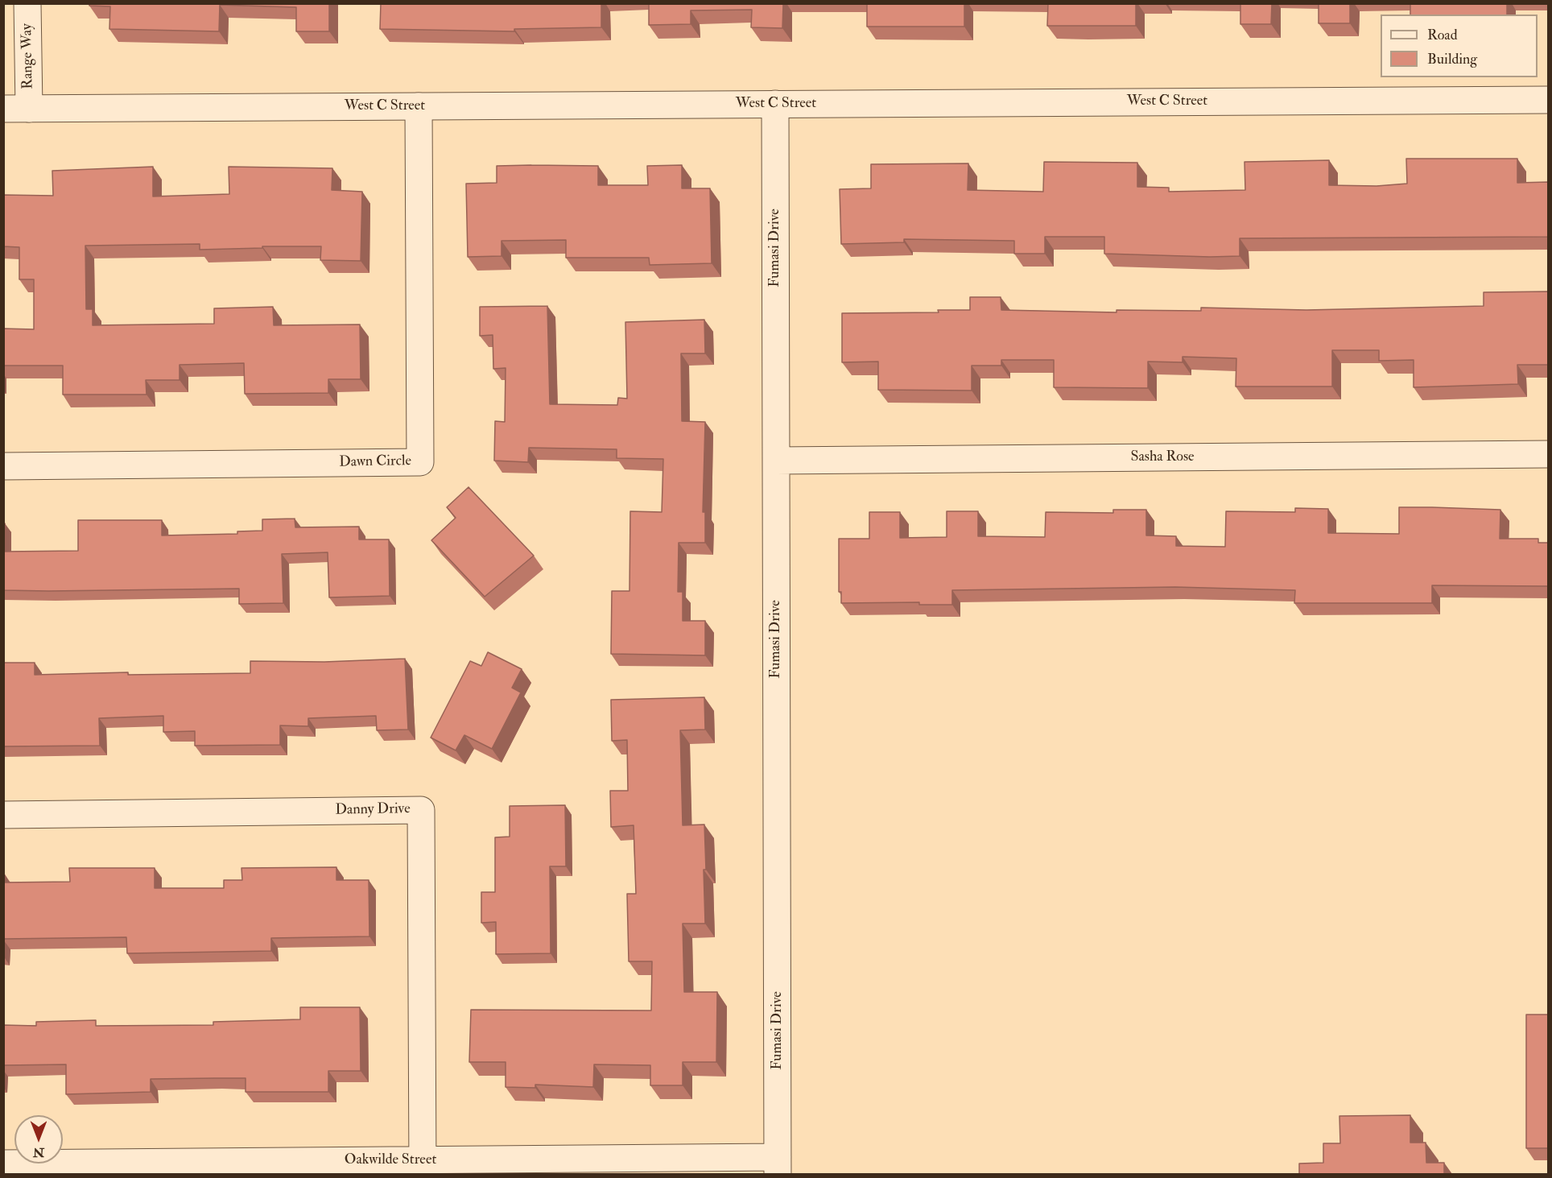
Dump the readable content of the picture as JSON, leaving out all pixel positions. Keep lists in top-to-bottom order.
{
  "streets": {
    "street": [
      "Range Way",
      "West C Street",
      "Fumasi Drive",
      "Sasha Rose",
      "Dawn Circle",
      "Danny Drive",
      "Oakwilde Street"
    ]
  },
  "crossings": [
    ["Range Way", "West C Street"],
    ["West C Street", "Fumasi Drive"],
    ["West C Street", "Dawn Circle"],
    ["Fumasi Drive", "Sasha Rose"],
    ["Fumasi Drive", "Oakwilde Street"],
    ["Danny Drive", "Oakwilde Street"]
  ],
  "legend": ["Road", "Building"],
  "north": "bottom"
}
